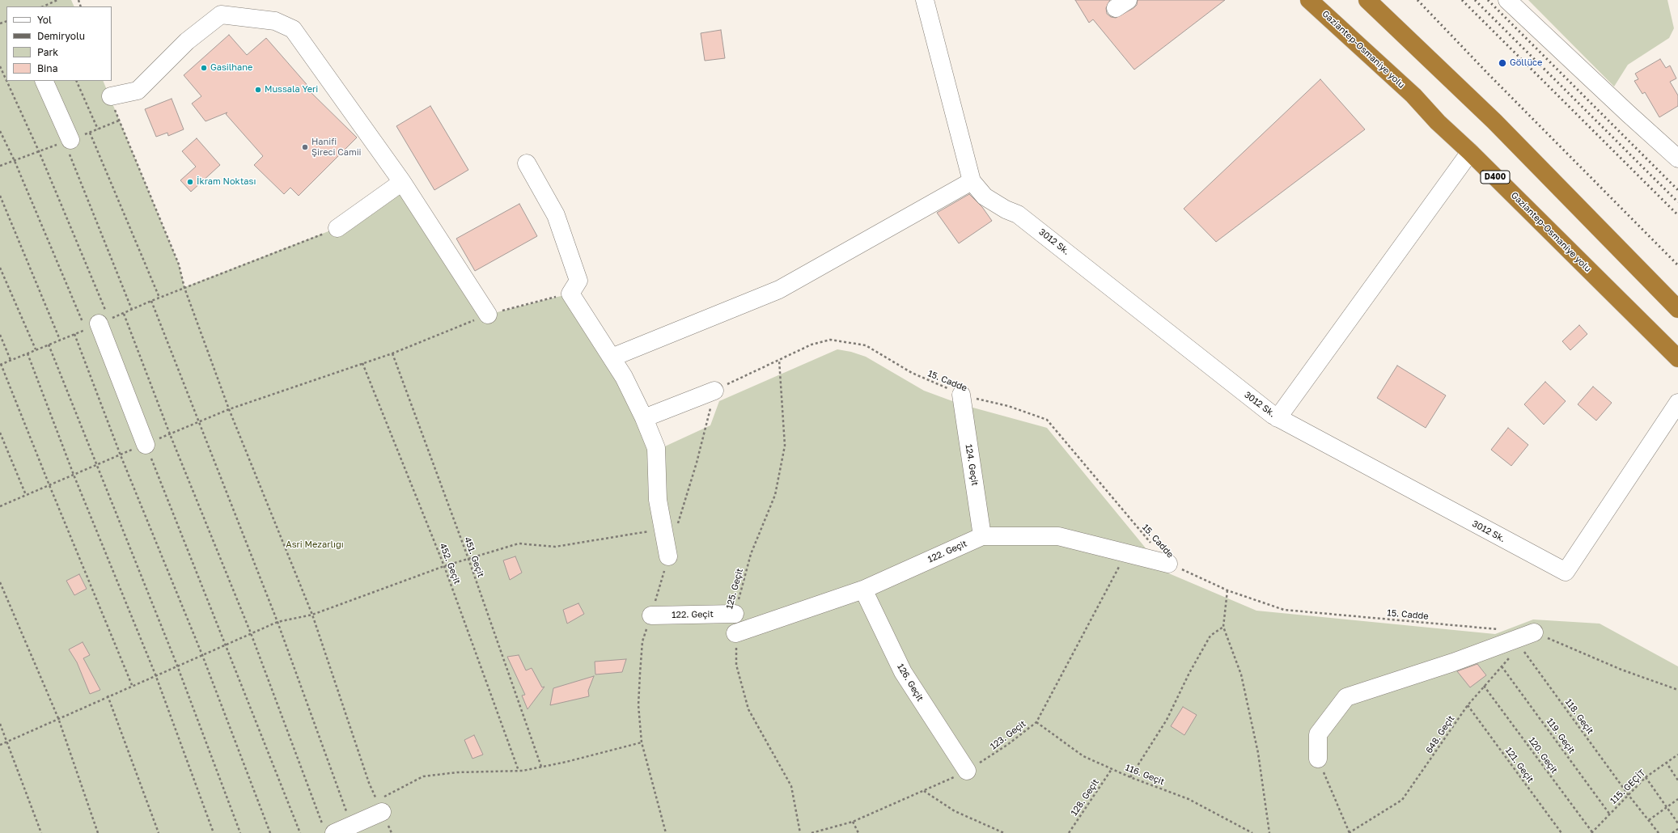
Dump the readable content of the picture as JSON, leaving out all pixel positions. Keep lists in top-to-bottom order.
{
  "streets": {
    "highway": ["Gaziantep-Osmaniye yolu", "D400"],
    "street": [
      "3012 Sk.",
      "124. Geçit",
      "122. Geçit",
      "126. Geçit"
    ],
    "path": [
      "15. Cadde",
      "451. Geçit",
      "452. Geçit",
      "125. Geçit",
      "118. Geçit",
      "648. Geçit",
      "123. Geçit",
      "119. Geçit",
      "120. Geçit",
      "121. Geçit",
      "116. Geçit",
      "115. GEÇİT",
      "128. Geçit"
    ]
  },
  "crossings": [
    ["15. Cadde", "124. Geçit"],
    ["15. Cadde", "122. Geçit"],
    ["15. Cadde", "125. Geçit"],
    ["124. Geçit", "122. Geçit"],
    ["122. Geçit", "125. Geçit"],
    ["122. Geçit", "126. Geçit"],
    ["122. Geçit", "123. Geçit"],
    ["126. Geçit", "123. Geçit"],
    ["118. Geçit", "115. GEÇİT"],
    ["648. Geçit", "119. Geçit"],
    ["648. Geçit", "120. Geçit"],
    ["648. Geçit", "121. Geçit"],
    ["123. Geçit", "116. Geçit"],
    ["119. Geçit", "115. GEÇİT"],
    ["120. Geçit", "115. GEÇİT"],
    ["116. Geçit", "128. Geçit"]
  ],
  "parks": ["Asri Mezarlığı"],
  "places": [
    "Göllüce",
    "Gasilhane",
    "Mussala Yeri",
    "Hanifi Şireci Camii",
    "İkram Noktası"
  ],
  "legend": [
    "Yol",
    "Demiryolu",
    "Park",
    "Bina"
  ]
}
